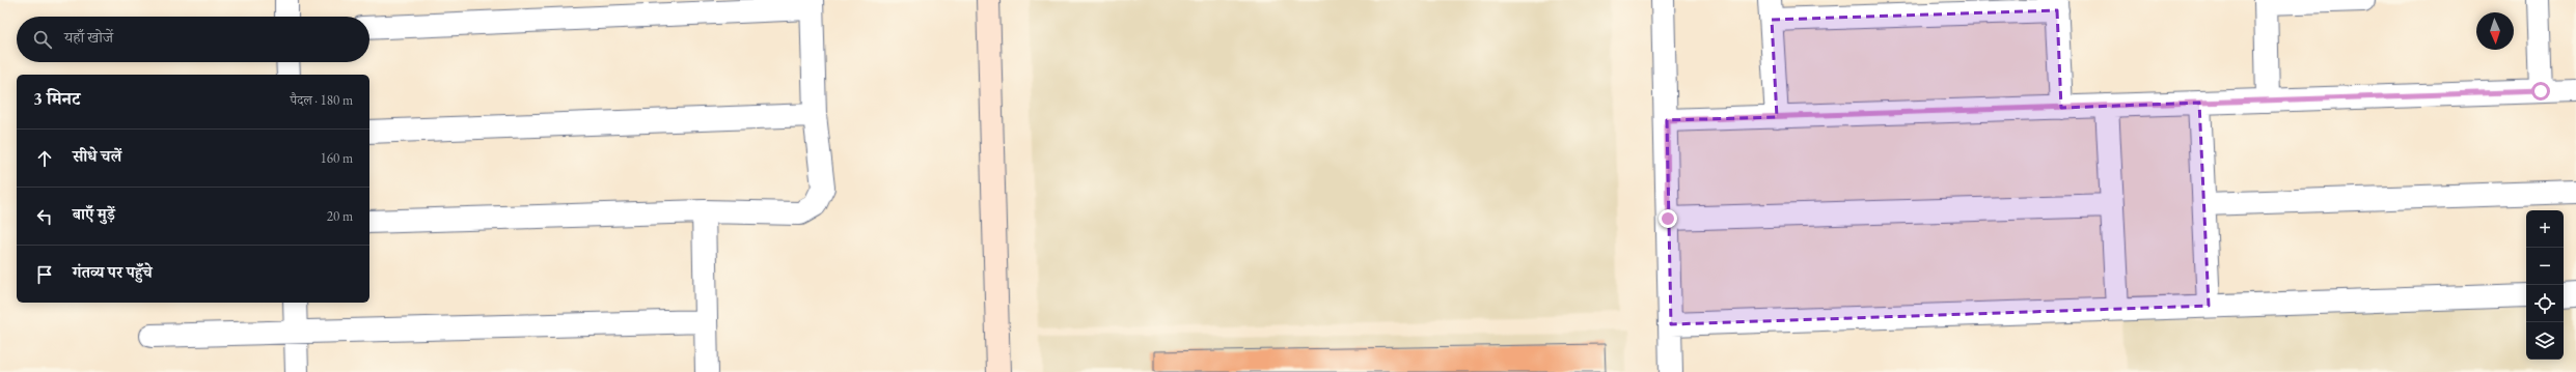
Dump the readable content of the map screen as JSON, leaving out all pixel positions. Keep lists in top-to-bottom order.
{
  "north": "bottom",
  "page": {
    "search": "यहाँ खोजें",
    "heading": ["3 मिनट", "पैदल · 180 m"],
    "list": [
      ["सीधे चलें", "160 m"],
      ["बाएँ मुड़ें", "20 m"],
      "गंतव्य पर पहुँचे"
    ],
    "map_buttons": ["+", "−"]
  }
}
